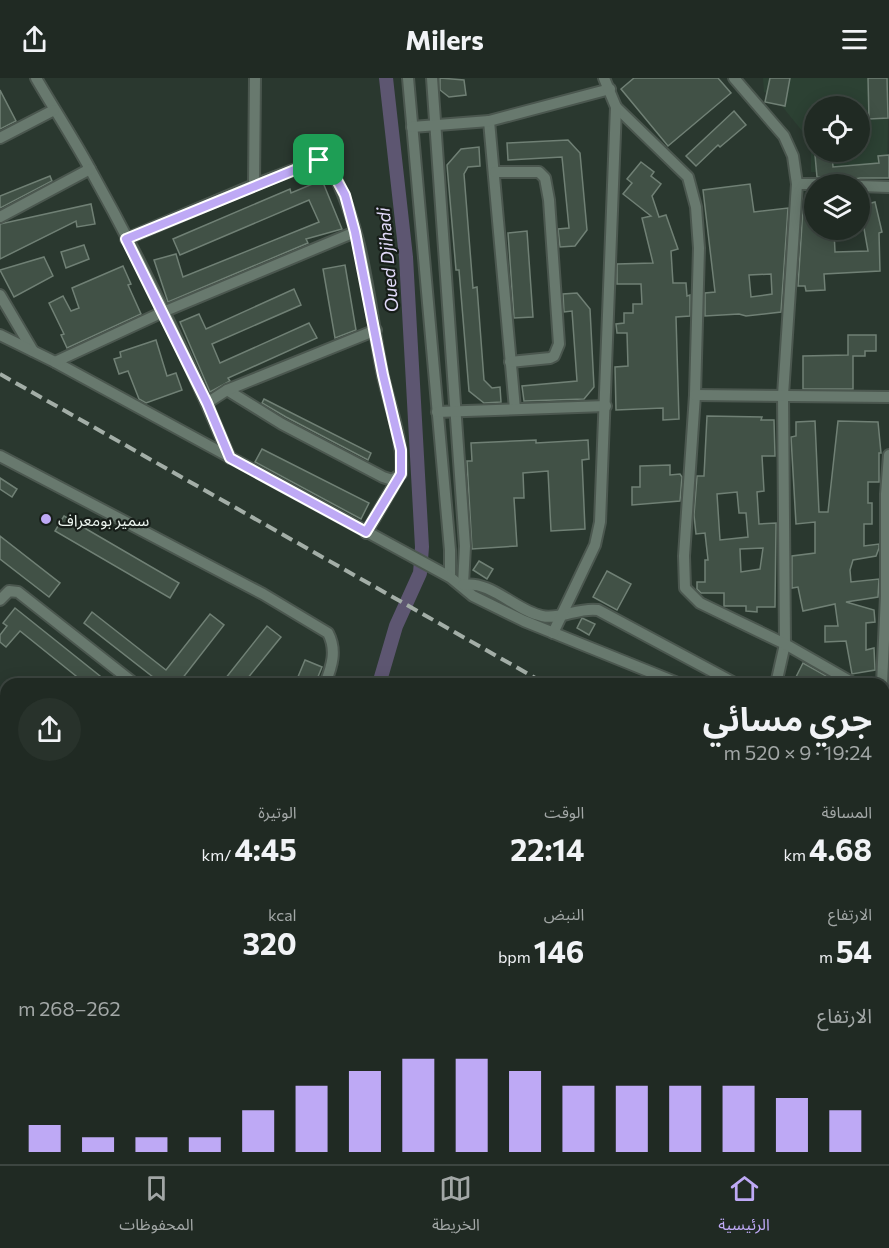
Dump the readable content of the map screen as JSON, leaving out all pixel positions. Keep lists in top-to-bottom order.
{
  "water": ["Oued Djihadi"],
  "places": ["سمير بومعراف"],
  "page": {
    "header": "Milers",
    "heading": ["جري مسائي", "19:24 · 9 × 520 m"],
    "stats": [
      ["المسافة", "4.68 km"],
      ["الوقت", "22:14"],
      ["الوتيرة", "4:45 /km"],
      ["الارتفاع", "54 m"],
      ["النبض", "146 bpm"],
      ["kcal", "320"]
    ],
    "chart": ["الارتفاع", "262–268 m"],
    "tabs": ["الرئيسية", "الخريطة", "المحفوظات"]
  }
}
